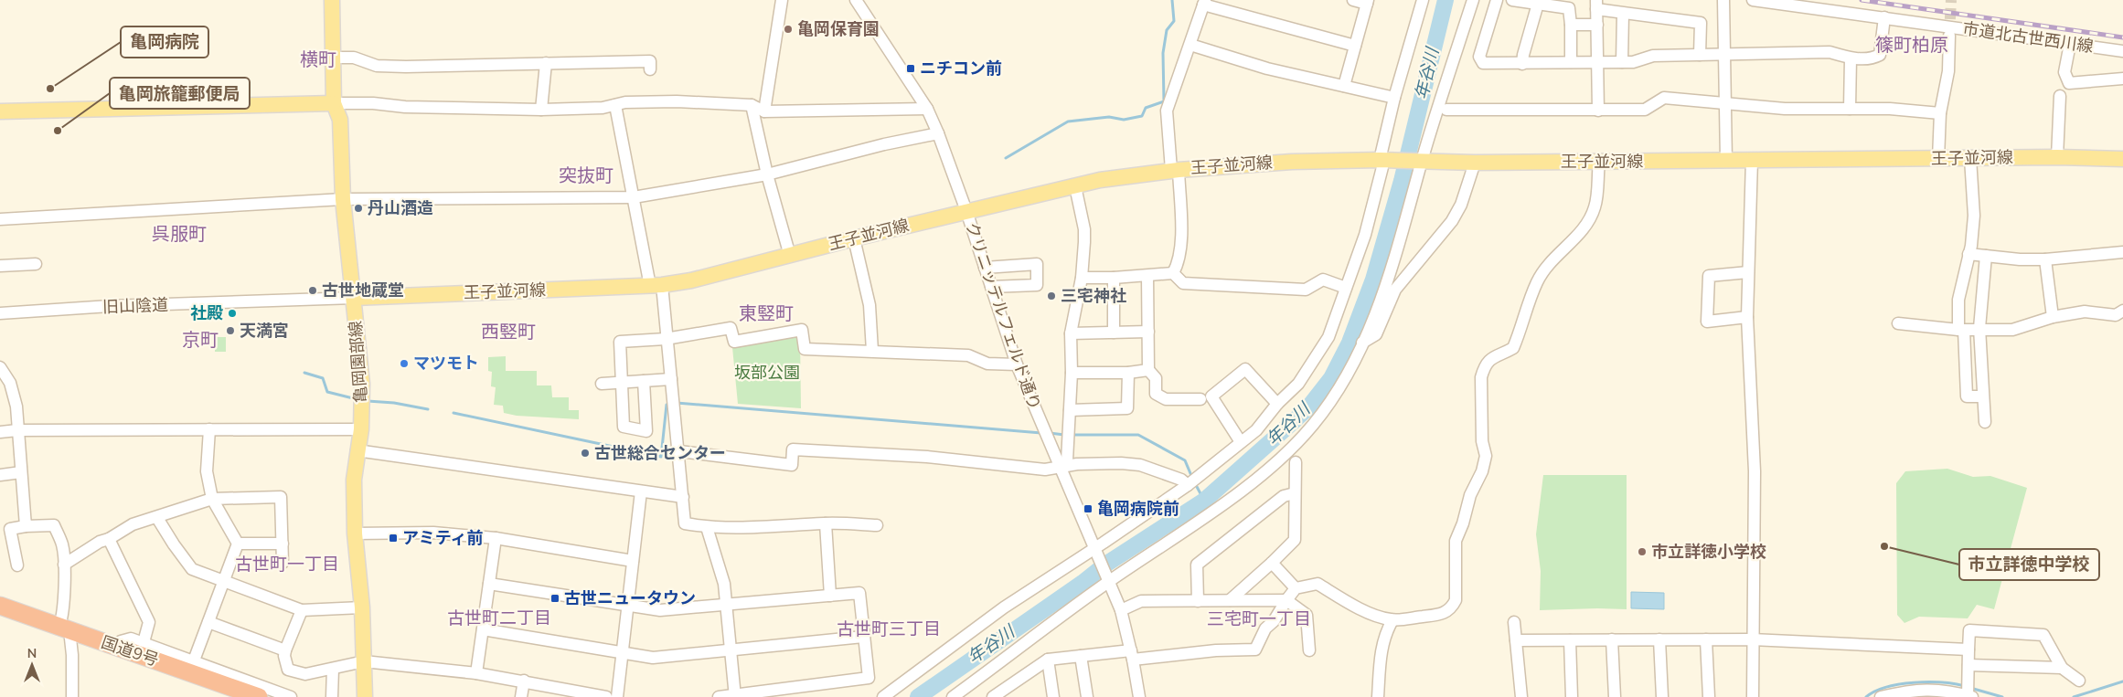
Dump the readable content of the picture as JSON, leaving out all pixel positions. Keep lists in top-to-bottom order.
{
  "streets": {
    "highway": ["国道9号"],
    "main road": ["王子並河線", "亀岡園部線"],
    "street": ["市道北古世西川線", "旧山陰道", "クリニッテルフェルド通り"]
  },
  "crossings": [
    ["王子並河線", "旧山陰道"],
    ["王子並河線", "クリニッテルフェルド通り"],
    ["王子並河線", "亀岡園部線"],
    ["旧山陰道", "亀岡園部線"]
  ],
  "districts": [
    "篠町柏原",
    "横町",
    "突抜町",
    "呉服町",
    "東竪町",
    "西竪町",
    "京町",
    "古世町一丁目",
    "古世町二丁目",
    "三宅町一丁目",
    "古世町三丁目"
  ],
  "water": ["年谷川"],
  "parks": ["坂部公園"],
  "places": {
    "other": [
      "亀岡保育園",
      "亀岡病院",
      "亀岡旅籠郵便局",
      "丹山酒造",
      "古世地蔵堂",
      "三宅神社",
      "社殿",
      "天満宮",
      "マツモト",
      "古世総合センター",
      "市立詳徳中学校",
      "市立詳徳小学校"
    ],
    "transit": [
      "ニチコン前",
      "亀岡病院前",
      "アミティ前",
      "古世ニュータウン"
    ]
  },
  "north": "top"
}
